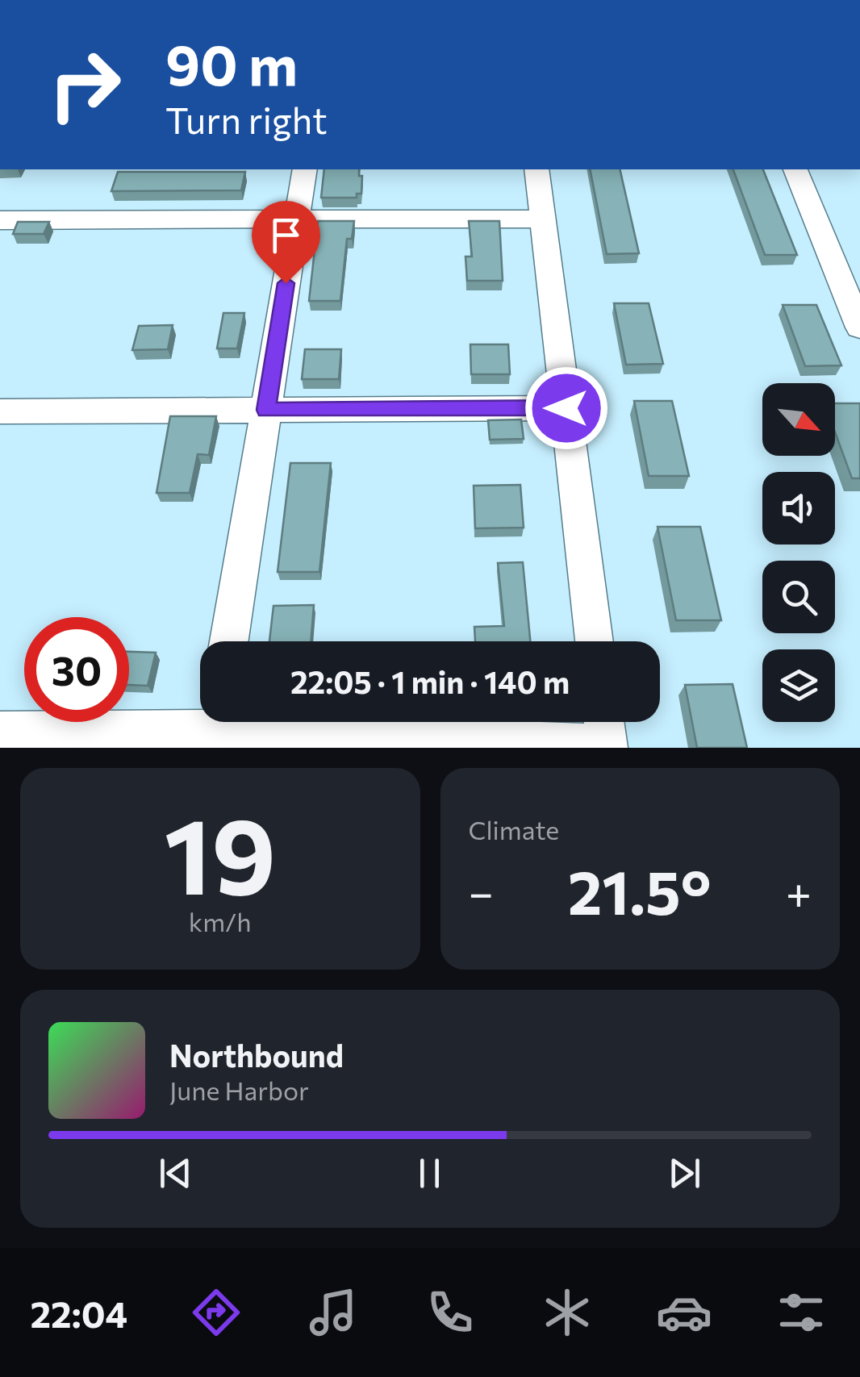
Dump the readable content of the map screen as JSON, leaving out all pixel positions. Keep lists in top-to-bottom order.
{
  "north": "bottom right",
  "page": {
    "turn": ["90 m", "Turn right"],
    "limit": "30",
    "trip": "22:05 · 1 min · 140 m",
    "tile": [
      ["19", "km/h"],
      "Climate"
    ],
    "heat": ["−", "21.5°", "+"],
    "song": ["Northbound", "June Harbor"],
    "tabs": "22:04"
  }
}
